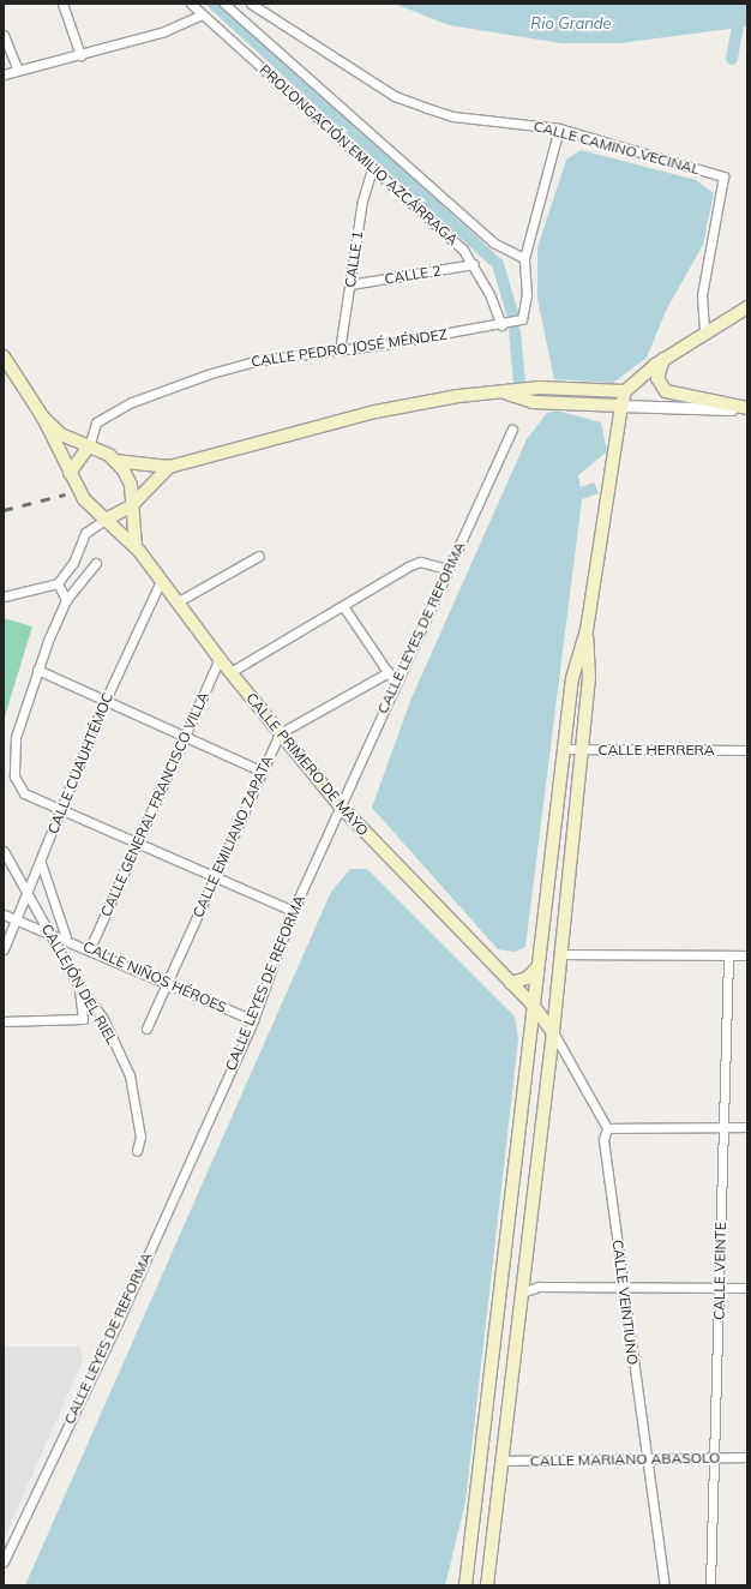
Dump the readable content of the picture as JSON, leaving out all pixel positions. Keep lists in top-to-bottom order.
{
  "streets": {
    "main road": ["CALLE PRIMERO DE MAYO"],
    "street": [
      "CALLE CAMINO VECINAL",
      "PROLONGACIÓN EMILIO AZCÁRRAGA",
      "CALLE 1",
      "CALLE 2",
      "CALLE PEDRO JOSÉ MÉNDEZ",
      "CALLE LEYES DE REFORMA",
      "CALLE HERRERA",
      "CALLE CUAUHTÉMOC",
      "CALLE GENERAL FRANCISCO VILLA",
      "CALLE EMILIANO ZAPATA",
      "CALLE NIÑOS HÉROES",
      "CALLEJÓN DEL RIEL",
      "CALLE VEINTE",
      "CALLE VEINTIUNO",
      "CALLE MARIANO ABASOLO"
    ]
  },
  "crossings": [
    ["PROLONGACIÓN EMILIO AZCÁRRAGA", "CALLE 1"],
    ["PROLONGACIÓN EMILIO AZCÁRRAGA", "CALLE 2"],
    ["PROLONGACIÓN EMILIO AZCÁRRAGA", "CALLE PEDRO JOSÉ MÉNDEZ"],
    ["CALLE 1", "CALLE 2"],
    ["CALLE 1", "CALLE PEDRO JOSÉ MÉNDEZ"],
    ["CALLE PEDRO JOSÉ MÉNDEZ", "CALLE PRIMERO DE MAYO"],
    ["CALLE LEYES DE REFORMA", "CALLE PRIMERO DE MAYO"],
    ["CALLE LEYES DE REFORMA", "CALLE NIÑOS HÉROES"],
    ["CALLE CUAUHTÉMOC", "CALLE PRIMERO DE MAYO"],
    ["CALLE CUAUHTÉMOC", "CALLE NIÑOS HÉROES"],
    ["CALLE CUAUHTÉMOC", "CALLEJÓN DEL RIEL"],
    ["CALLE PRIMERO DE MAYO", "CALLE GENERAL FRANCISCO VILLA"],
    ["CALLE PRIMERO DE MAYO", "CALLE EMILIANO ZAPATA"],
    ["CALLE GENERAL FRANCISCO VILLA", "CALLE NIÑOS HÉROES"],
    ["CALLE EMILIANO ZAPATA", "CALLE NIÑOS HÉROES"],
    ["CALLE NIÑOS HÉROES", "CALLEJÓN DEL RIEL"],
    ["CALLE VEINTE", "CALLE MARIANO ABASOLO"],
    ["CALLE VEINTIUNO", "CALLE MARIANO ABASOLO"]
  ],
  "water": ["Rio Grande"]
}
